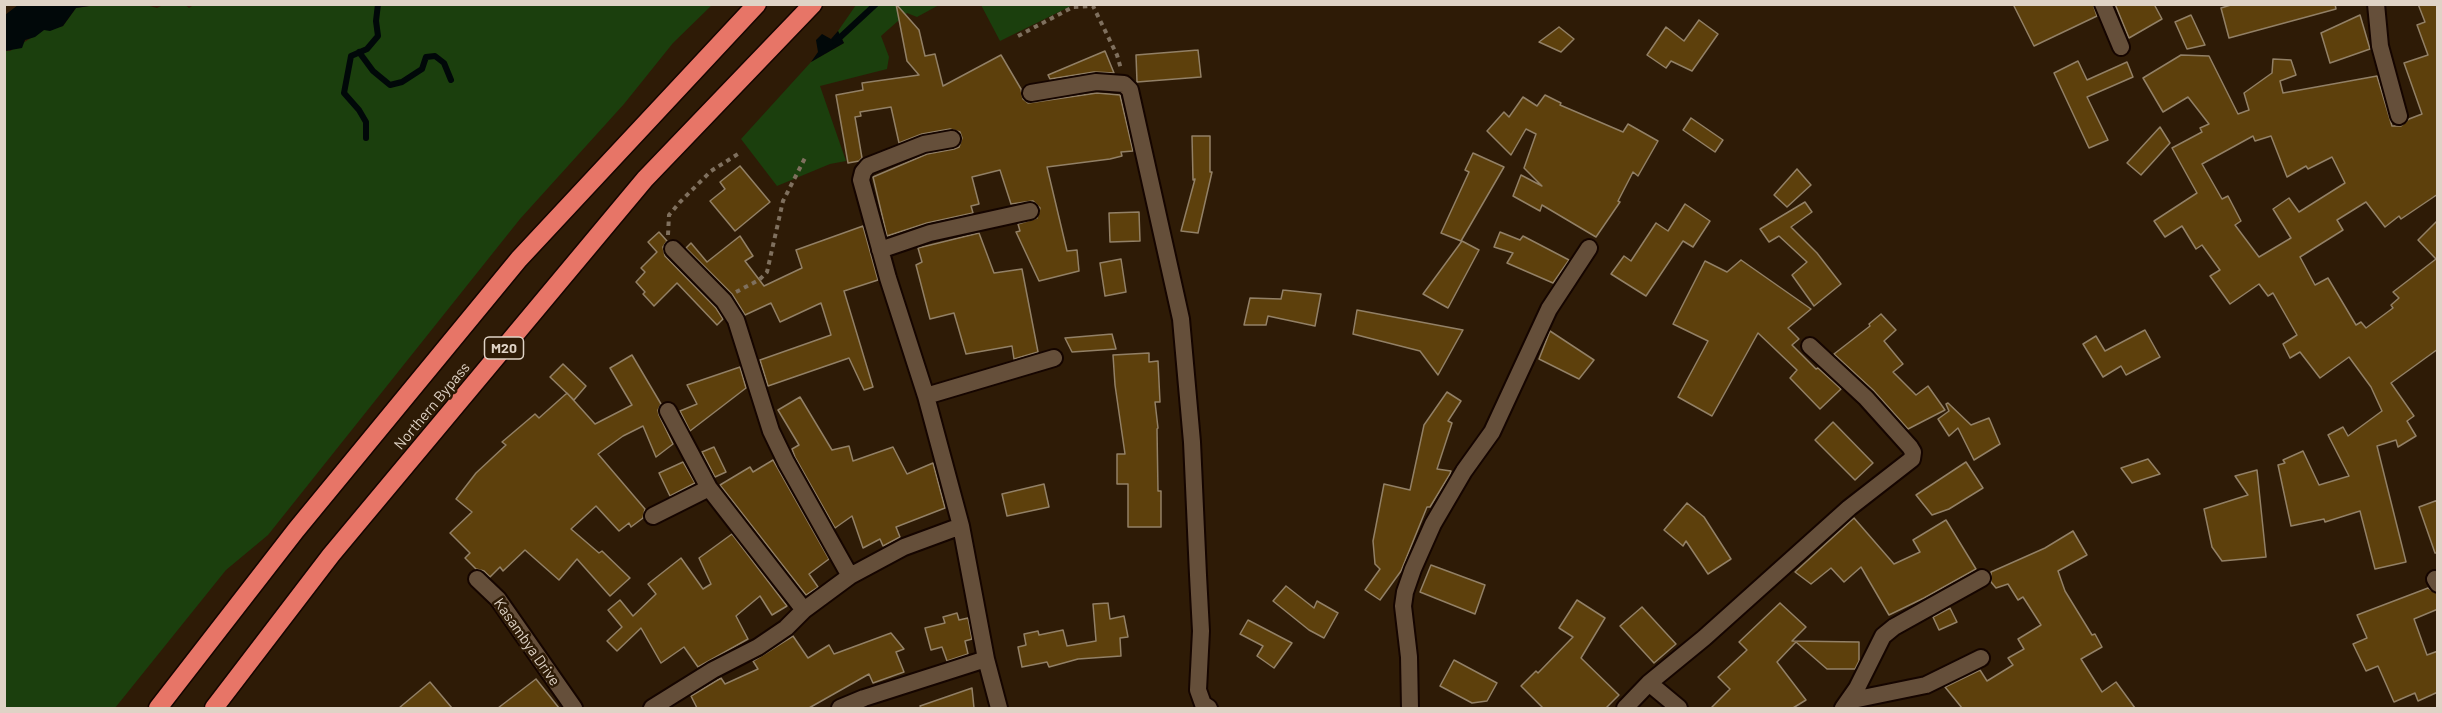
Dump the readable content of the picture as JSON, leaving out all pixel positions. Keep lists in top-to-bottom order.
{
  "streets": {
    "highway": ["M20", "Northern Bypass"],
    "street": ["Kasambya Drive"]
  }
}
